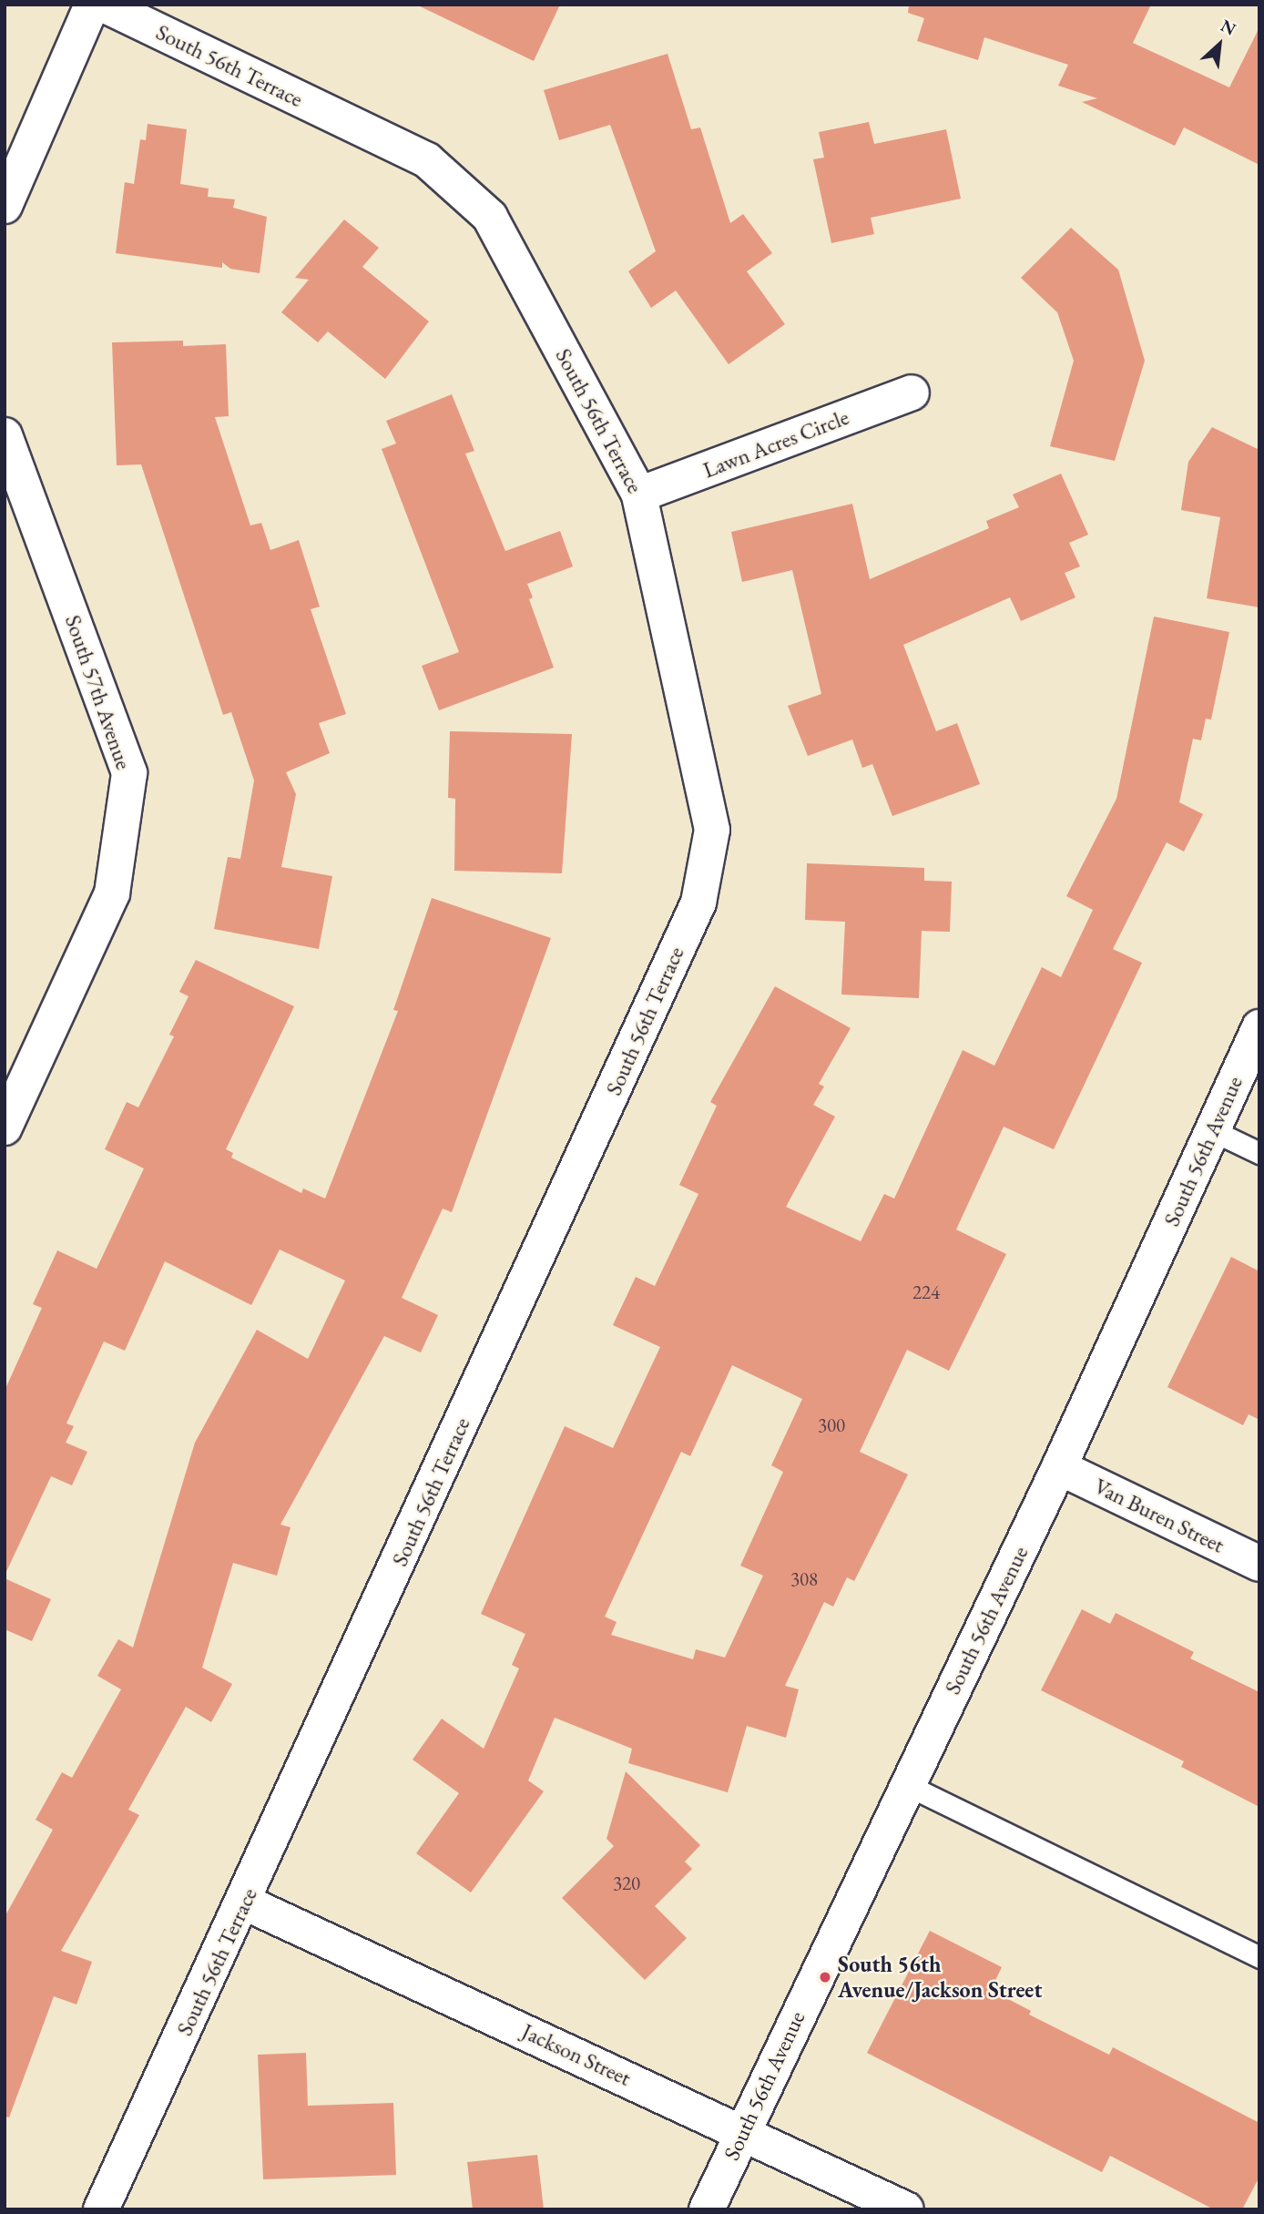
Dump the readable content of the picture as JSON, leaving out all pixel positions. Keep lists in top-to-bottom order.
{
  "streets": {
    "street": [
      "South 56th Terrace",
      "Lawn Acres Circle",
      "South 57th Avenue",
      "South 56th Avenue",
      "Van Buren Street",
      "Jackson Street"
    ]
  },
  "crossings": [
    ["South 56th Terrace", "Lawn Acres Circle"],
    ["South 56th Terrace", "Jackson Street"],
    ["South 56th Avenue", "Van Buren Street"],
    ["South 56th Avenue", "Jackson Street"]
  ],
  "places": ["South 56th Avenue/Jackson Street"],
  "house_numbers": [
    "224",
    "300",
    "308",
    "320"
  ],
  "north": "top right"
}
